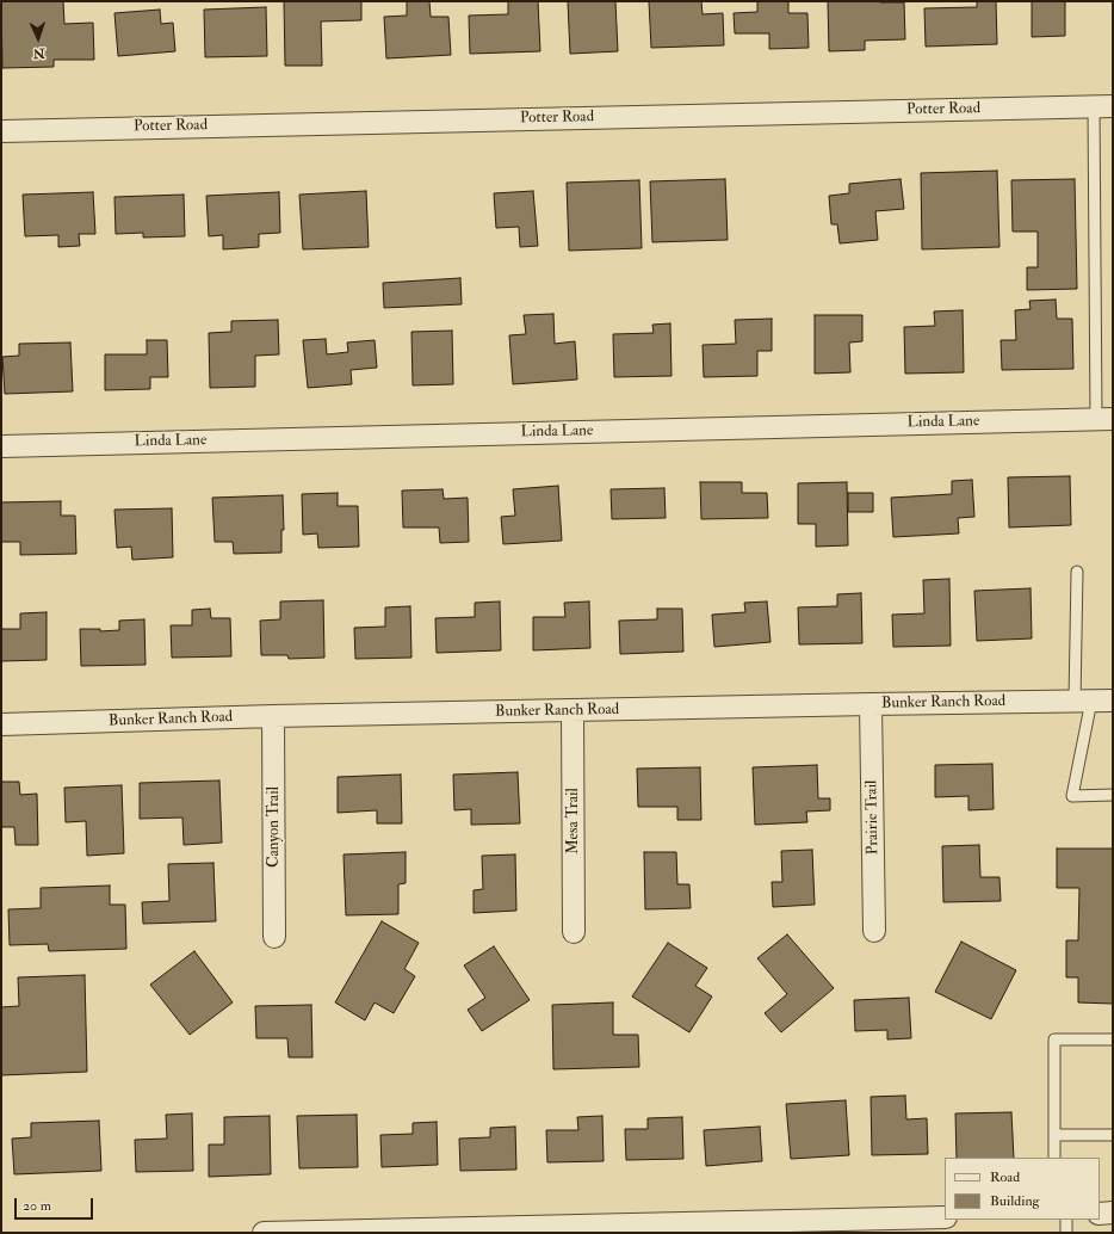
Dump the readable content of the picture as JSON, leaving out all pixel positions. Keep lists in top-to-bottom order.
{
  "streets": {
    "street": [
      "Potter Road",
      "Linda Lane",
      "Bunker Ranch Road",
      "Prairie Trail",
      "Mesa Trail",
      "Canyon Trail"
    ]
  },
  "crossings": [
    ["Bunker Ranch Road", "Prairie Trail"],
    ["Bunker Ranch Road", "Mesa Trail"],
    ["Bunker Ranch Road", "Canyon Trail"]
  ],
  "legend": ["Road", "Building"],
  "scale_bar": "20 m",
  "north": "bottom"
}
